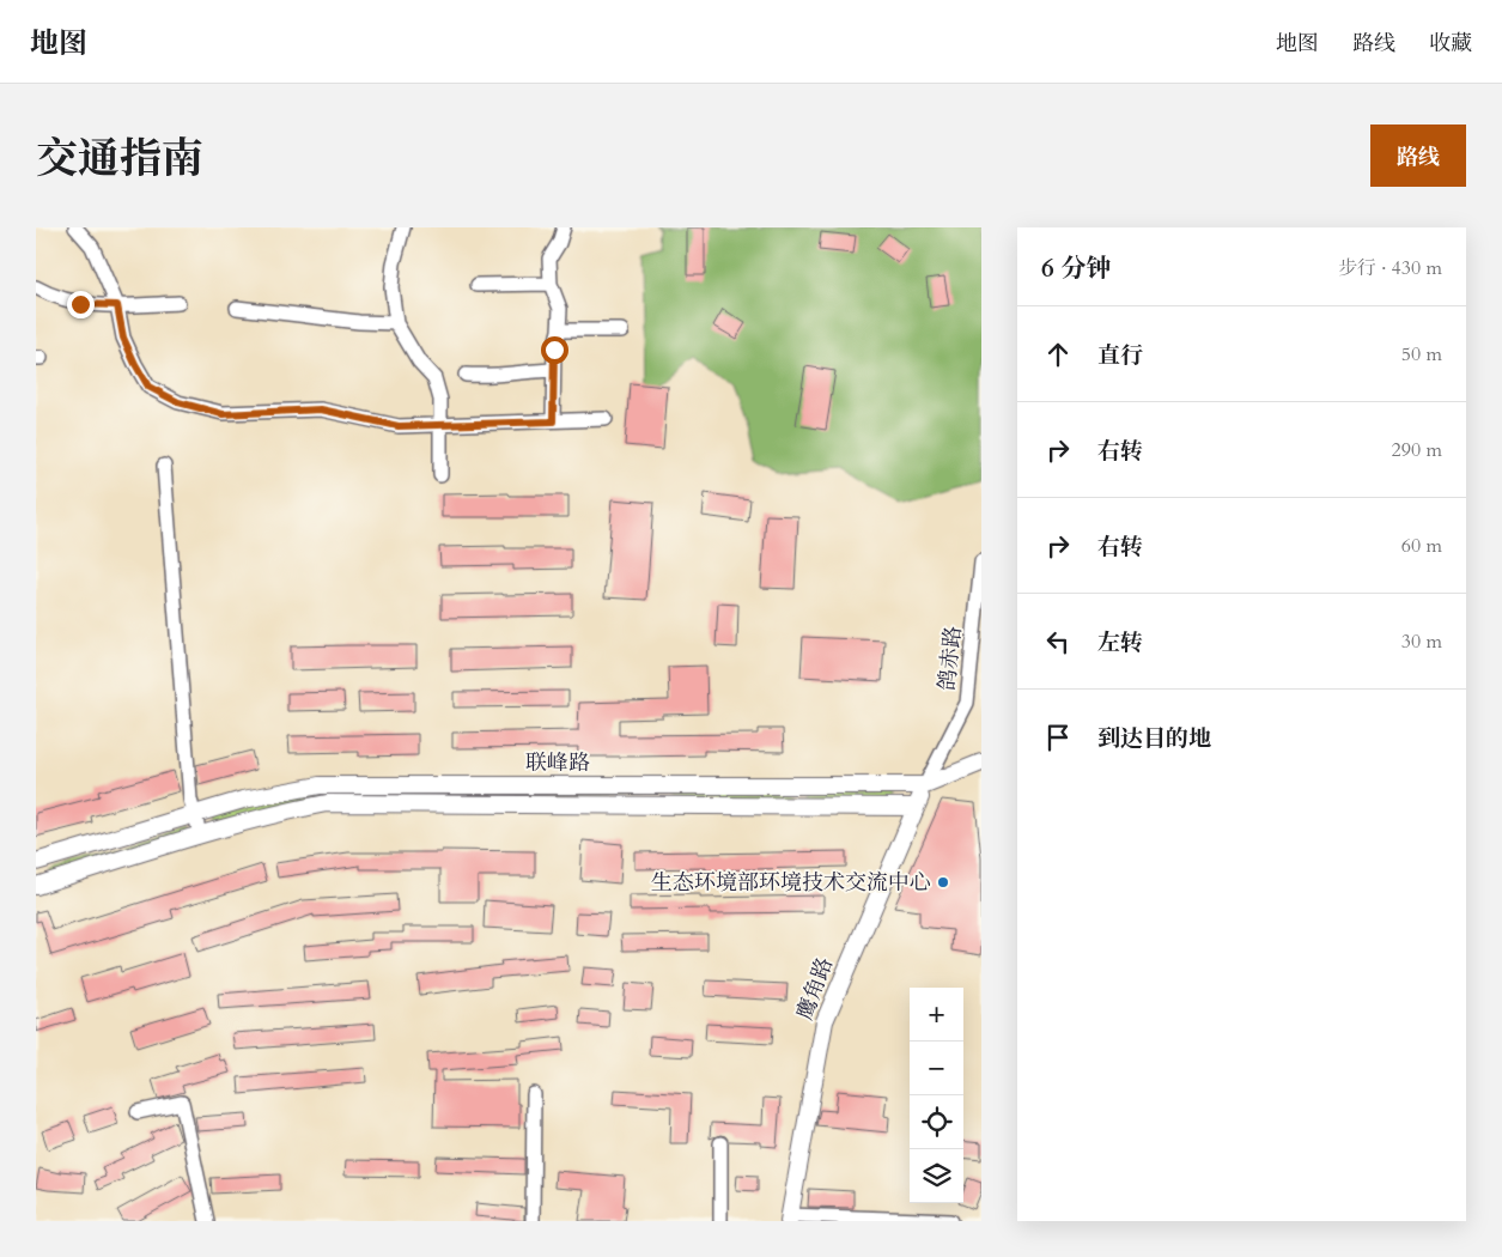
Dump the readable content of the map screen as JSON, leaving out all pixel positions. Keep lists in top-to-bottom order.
{
  "streets": {
    "main road": ["联峰路", "鹰角路"],
    "street": ["鸽赤路"]
  },
  "crossings": [
    ["鸽赤路", "联峰路"],
    ["鸽赤路", "鹰角路"],
    ["联峰路", "鹰角路"]
  ],
  "places": ["生态环境部环境技术交流中心"],
  "page": {
    "header": "地图",
    "nav": ["地图", "路线", "收藏"],
    "title": "交通指南",
    "buttons": "路线",
    "heading": ["6 分钟", "步行 · 430 m"],
    "list": [
      ["直行", "50 m"],
      ["右转", "290 m"],
      ["右转", "60 m"],
      ["左转", "30 m"],
      "到达目的地"
    ],
    "map_buttons": ["+", "−"]
  }
}
